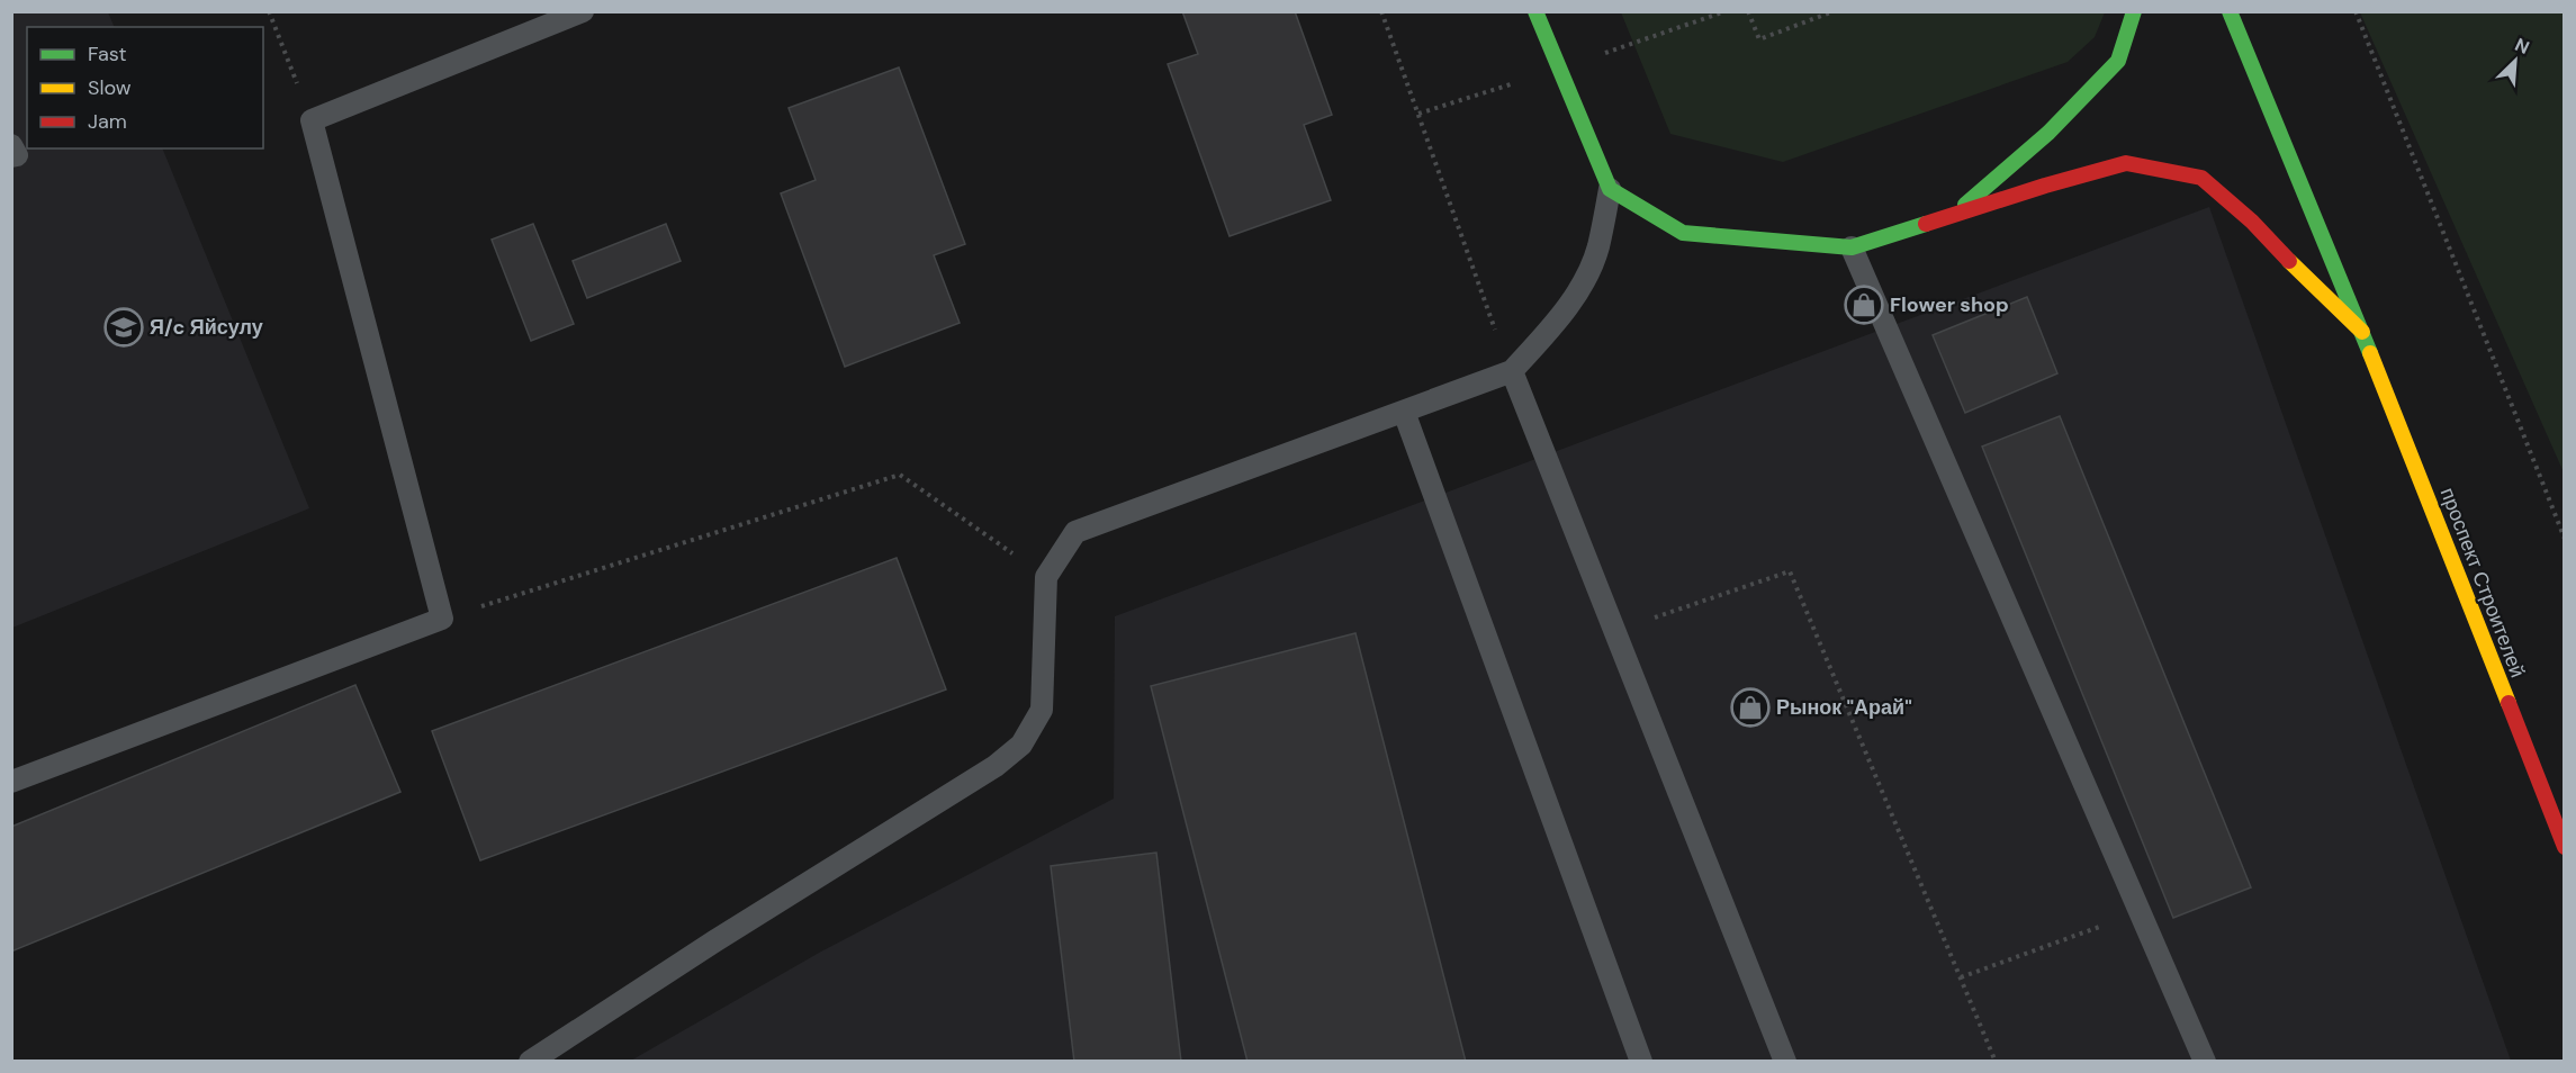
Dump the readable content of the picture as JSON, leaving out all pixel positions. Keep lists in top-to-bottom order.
{
  "streets": {
    "main road": ["проспект Строителей"]
  },
  "places": {
    "shop": ["Flower shop", "Рынок \"Арай\""],
    "school or university": ["Я/c Яйсулу"]
  },
  "legend": ["Fast", "Slow", "Jam"],
  "north": "top right"
}
